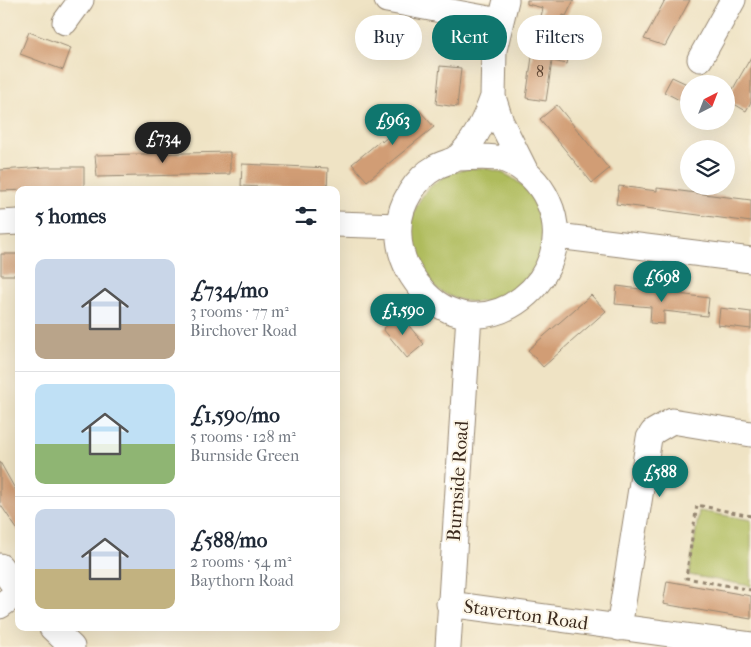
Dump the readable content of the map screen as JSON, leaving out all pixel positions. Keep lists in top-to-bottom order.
{
  "streets": {
    "street": ["Burnside Road", "Staverton Road"]
  },
  "crossings": [
    ["Burnside Road", "Staverton Road"]
  ],
  "house_numbers": ["8"],
  "north": "top right",
  "page": {
    "chip": ["Buy", "Rent", "Filters"],
    "price": [
      "£963",
      "£734",
      "£698",
      "£1,590",
      "£588"
    ],
    "heading": "5 homes",
    "list": [
      {
        "name": "£734/mo",
        "note": "3 rooms · 77 m² · Birchover Road"
      },
      {
        "name": "£1,590/mo",
        "note": "5 rooms · 128 m² · Burnside Green"
      },
      {
        "name": "£588/mo",
        "note": "2 rooms · 54 m² · Baythorn Road"
      }
    ]
  }
}
